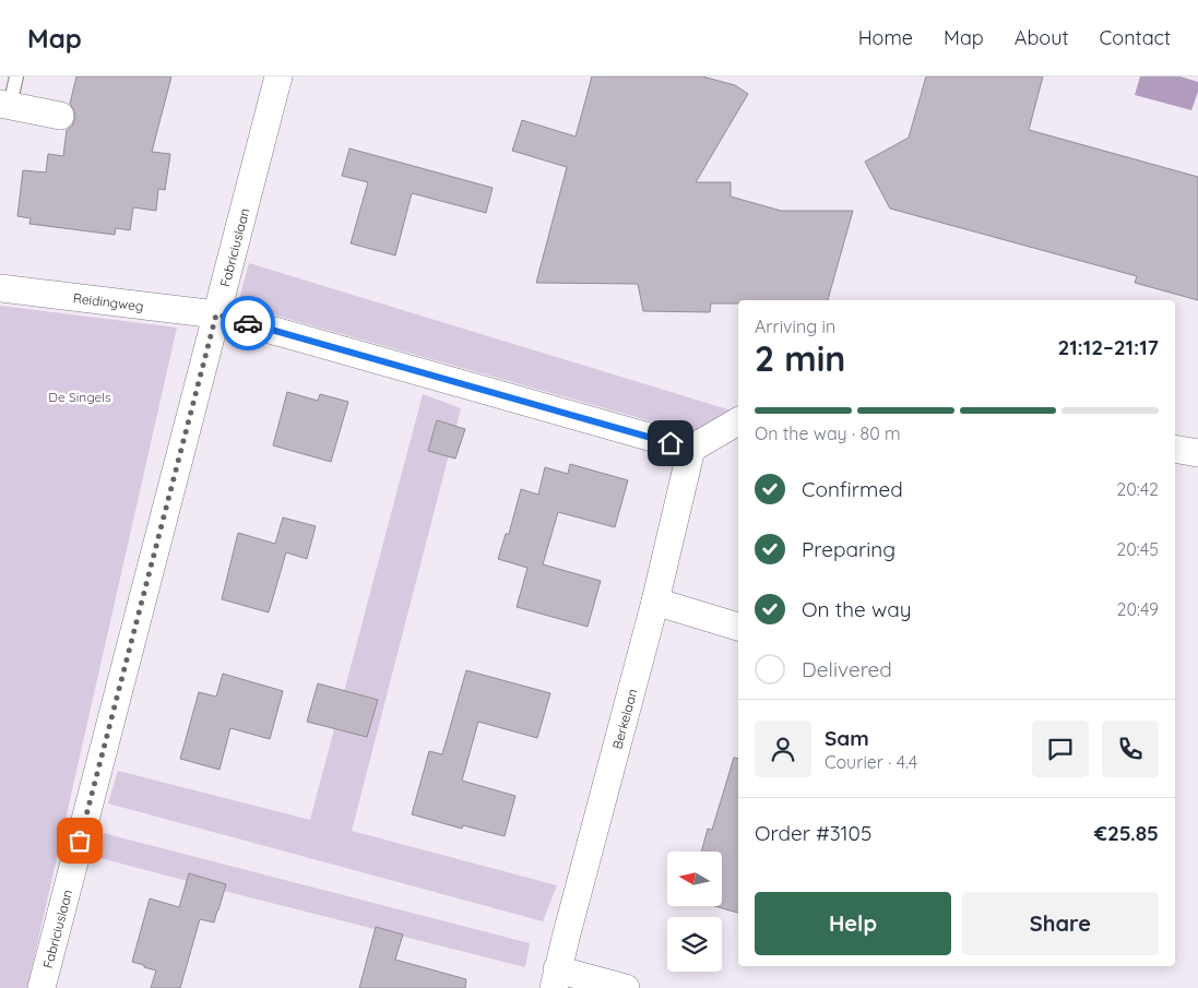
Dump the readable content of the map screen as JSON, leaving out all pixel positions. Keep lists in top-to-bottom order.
{
  "streets": {
    "street": ["Fabriciuslaan", "Reidingweg", "Berkelaan"]
  },
  "crossings": [
    ["Fabriciuslaan", "Reidingweg"],
    ["Reidingweg", "Berkelaan"]
  ],
  "parks": ["De Singels"],
  "north": "left",
  "page": {
    "header": "Map",
    "nav": [
      "Home",
      "Map",
      "About",
      "Contact"
    ],
    "heading": ["2 min", "Arriving in", "21:12–21:17"],
    "panel": [
      "Sam",
      "Courier · 4.4",
      "Order #3105",
      "€25.85"
    ],
    "bar": "On the way · 80 m",
    "list": [
      ["Confirmed", "20:42"],
      ["Preparing", "20:45"],
      ["On the way", "20:49"],
      "Delivered"
    ],
    "buttons": ["Help", "Share"]
  }
}
